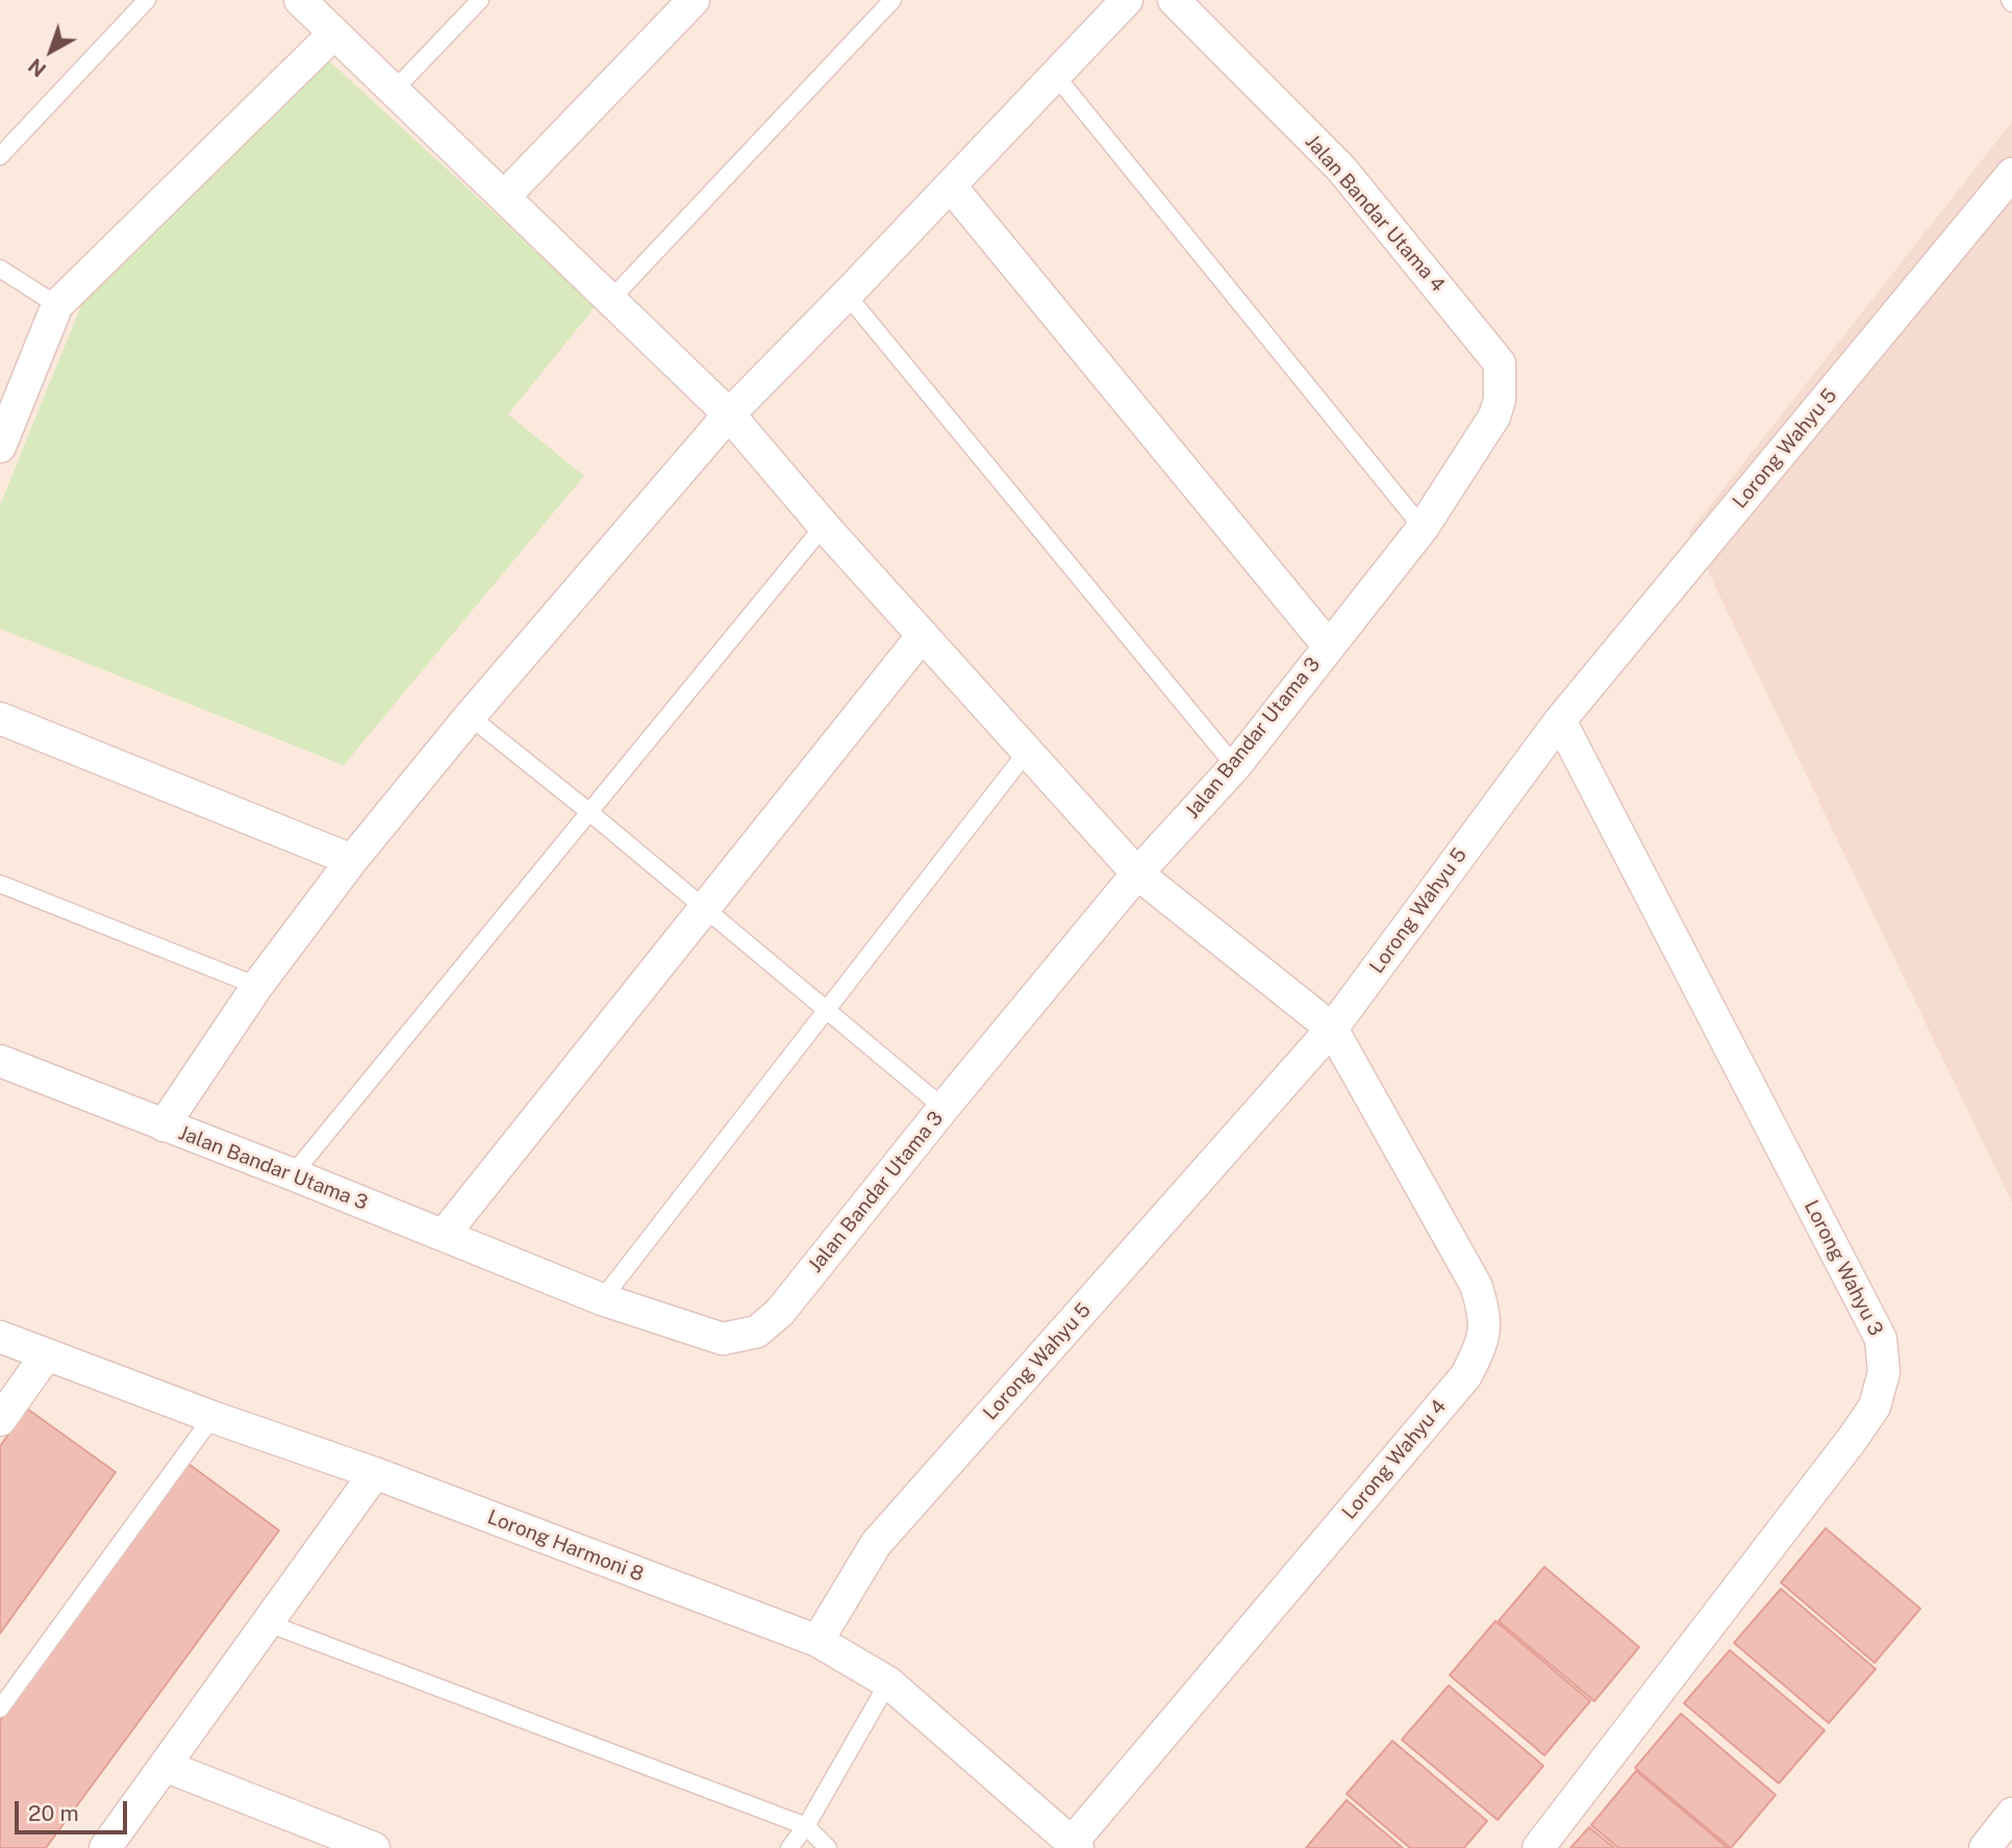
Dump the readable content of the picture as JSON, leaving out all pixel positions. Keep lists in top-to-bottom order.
{
  "streets": {
    "street": [
      "Jalan Bandar Utama 4",
      "Lorong Wahyu 5",
      "Jalan Bandar Utama 3",
      "Lorong Wahyu 3",
      "Lorong Wahyu 4",
      "Lorong Harmoni 8"
    ]
  },
  "crossings": [
    ["Jalan Bandar Utama 4", "Jalan Bandar Utama 3"],
    ["Lorong Wahyu 5", "Lorong Wahyu 3"],
    ["Lorong Wahyu 5", "Lorong Wahyu 4"],
    ["Lorong Wahyu 5", "Lorong Harmoni 8"],
    ["Lorong Wahyu 4", "Lorong Harmoni 8"]
  ],
  "scale_bar": "20 m",
  "north": "bottom left"
}
